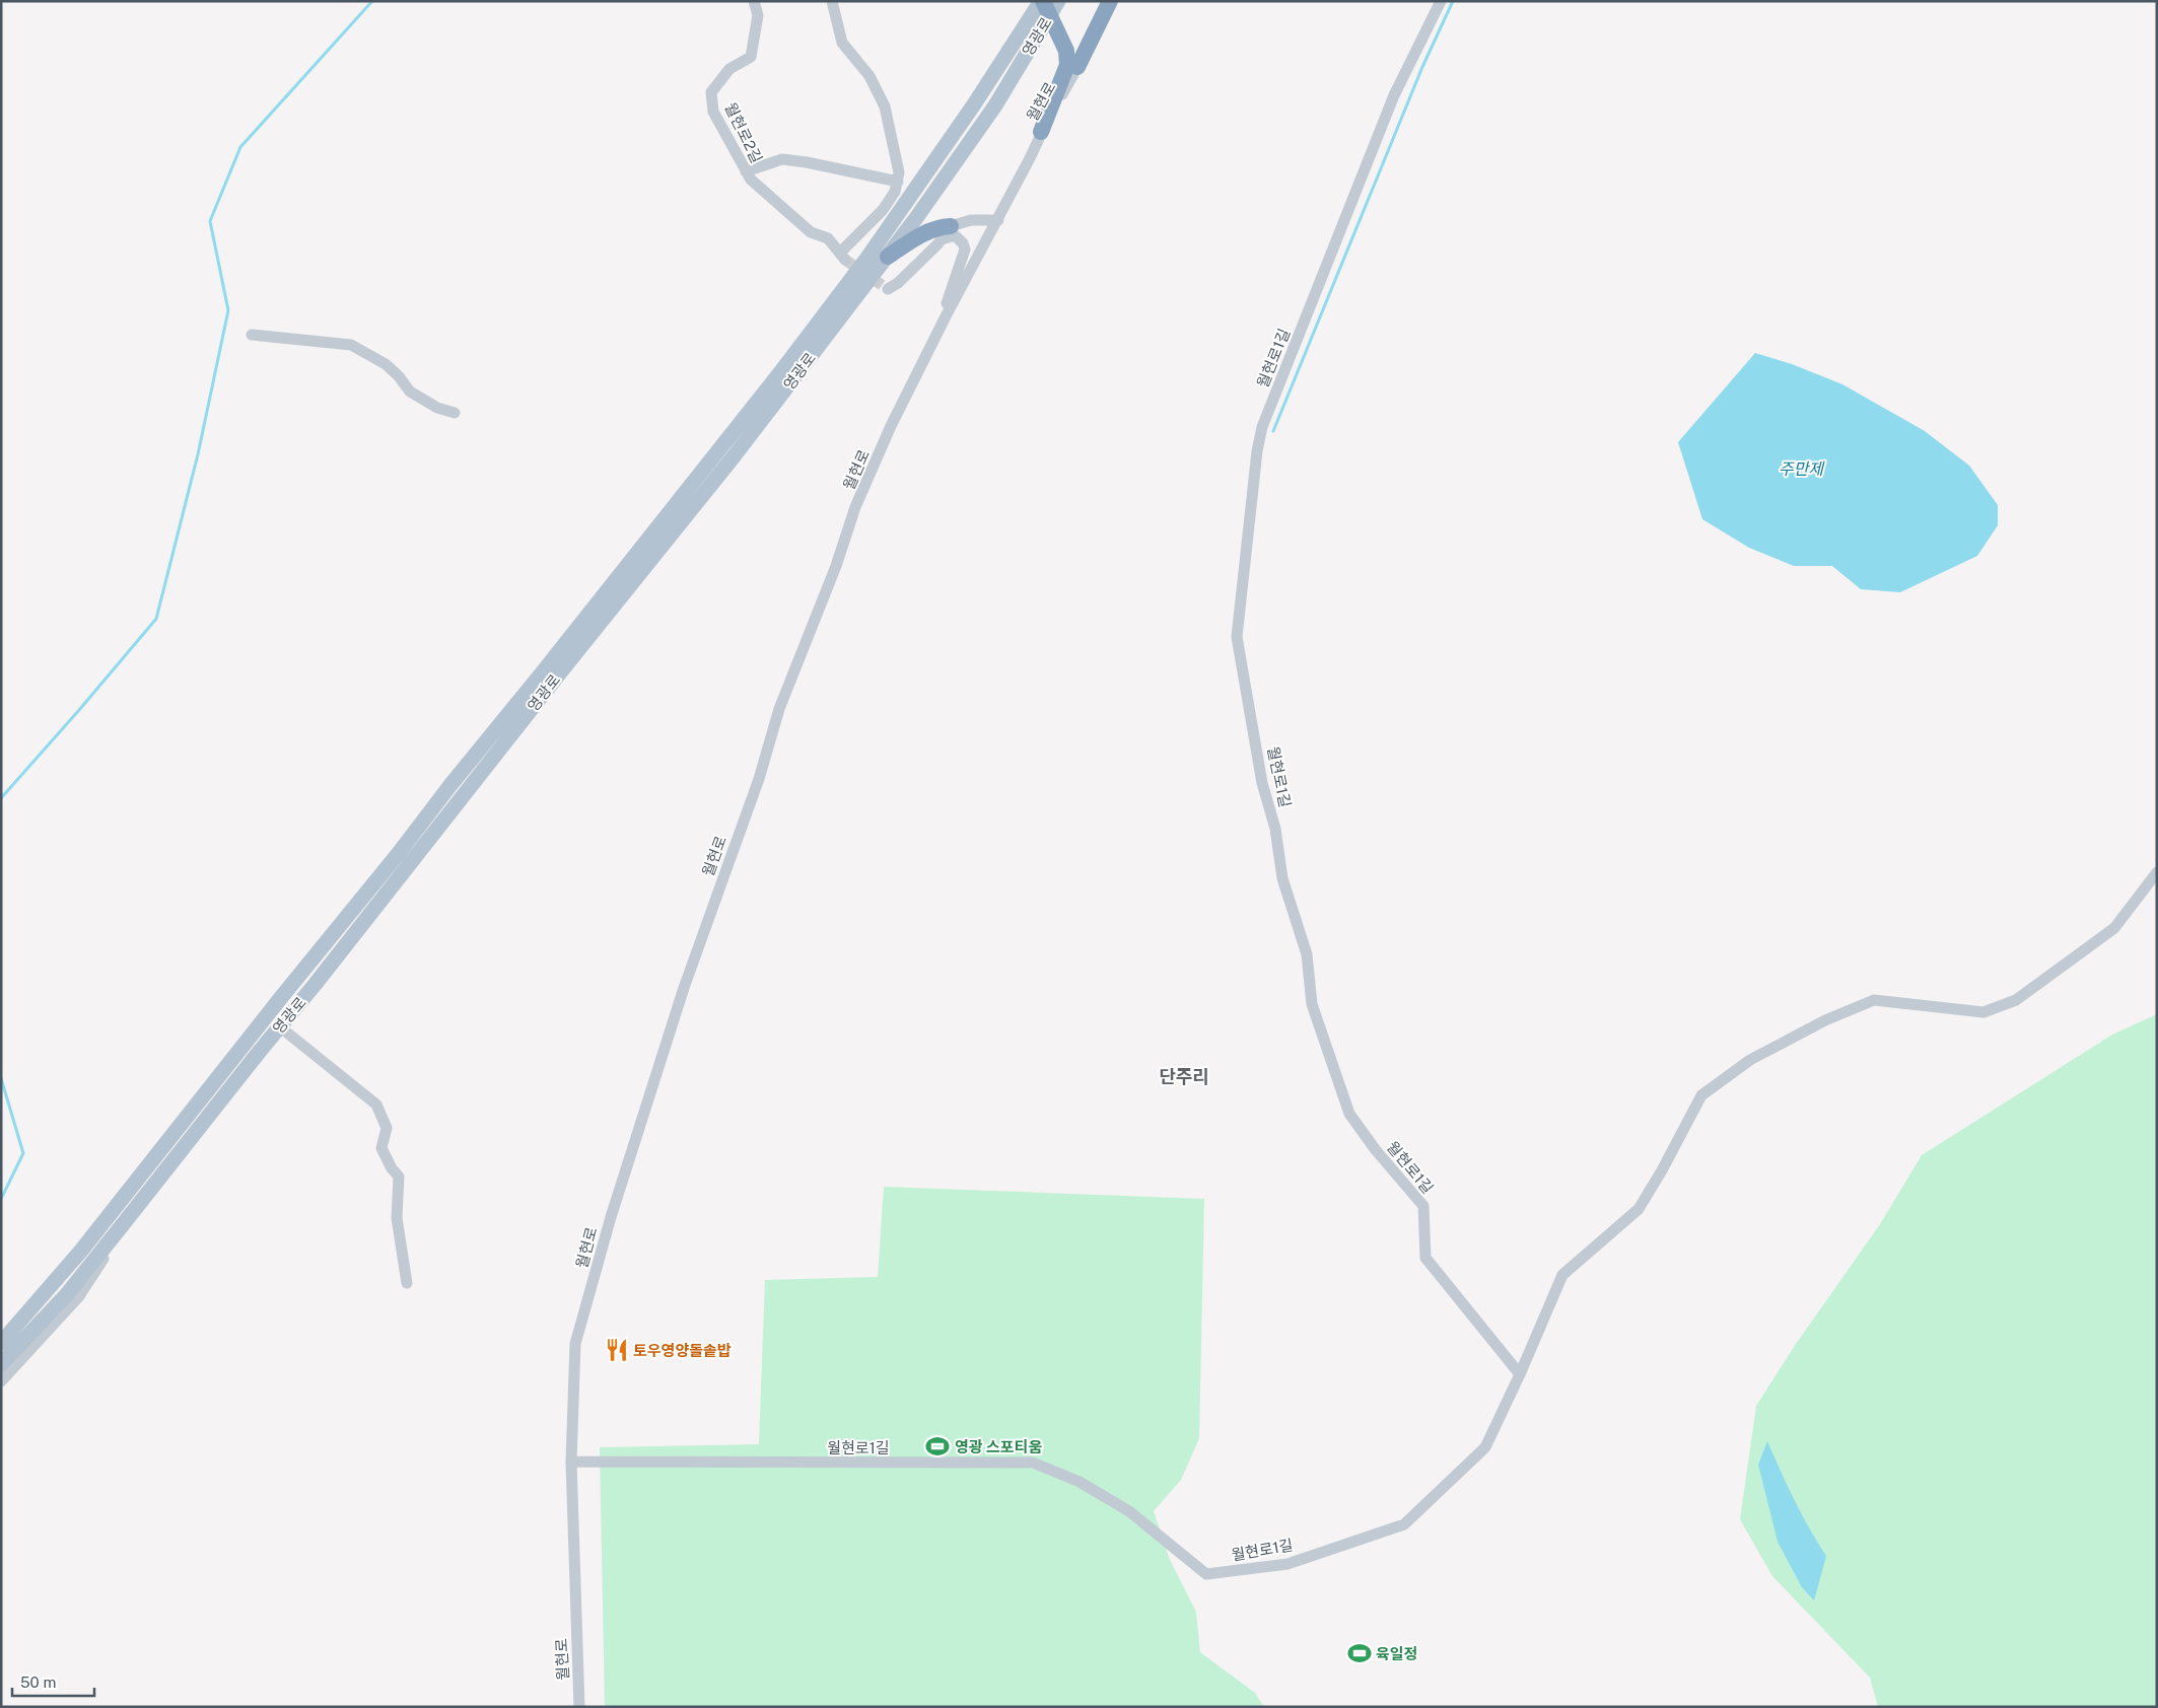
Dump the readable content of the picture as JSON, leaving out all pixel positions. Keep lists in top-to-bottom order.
{
  "streets": {
    "main road": ["영광로"],
    "street": ["월현로", "월현로2길", "월현로1길"]
  },
  "crossings": [
    ["월현로", "월현로1길"]
  ],
  "districts": ["단주리"],
  "water": ["주만제"],
  "places": {
    "restaurant": ["토우영양돌솥밥"],
    "sports": ["영광 스포티움", "육일정"]
  },
  "scale_bar": "50 m"
}
